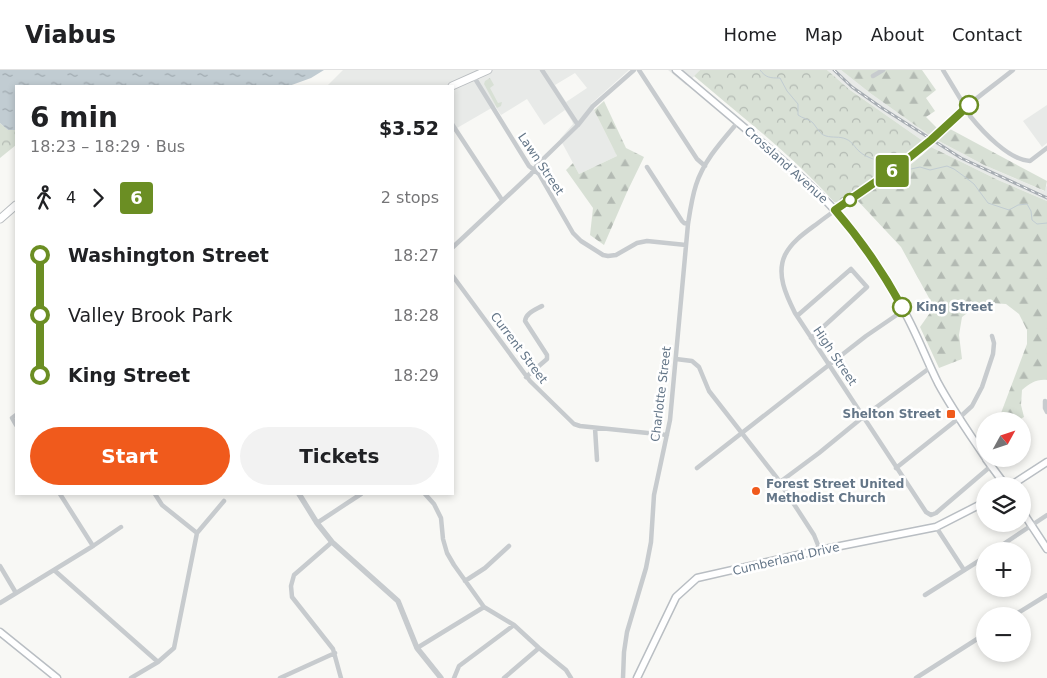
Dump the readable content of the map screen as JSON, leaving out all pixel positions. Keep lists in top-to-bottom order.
{
  "streets": {
    "main road": ["Crossland Avenue", "Cumberland Drive"],
    "street": [
      "Lawn Street",
      "Current Street",
      "High Street",
      "Charlotte Street"
    ]
  },
  "crossings": [
    ["Lawn Street", "Charlotte Street"],
    ["Crossland Avenue", "High Street"],
    ["Crossland Avenue", "Charlotte Street"],
    ["Current Street", "Charlotte Street"]
  ],
  "places": {
    "other": ["King Street", "Forest Street United Methodist Church"],
    "transit": ["Shelton Street"]
  },
  "lines": ["bus line 6"],
  "north": "top right",
  "page": {
    "header": "Viabus",
    "nav": [
      "Home",
      "Map",
      "About",
      "Contact"
    ],
    "on_map": "6",
    "heading": ["6 min", "18:23 – 18:29 · Bus", "$3.52"],
    "legs": ["4", "6", "2 stops"],
    "list": [
      {
        "name": "Washington Street",
        "value": "18:27"
      },
      {
        "name": "Valley Brook Park",
        "value": "18:28"
      },
      {
        "name": "King Street",
        "value": "18:29"
      }
    ],
    "map_buttons": ["+", "−"],
    "buttons": ["Start", "Tickets"]
  }
}
